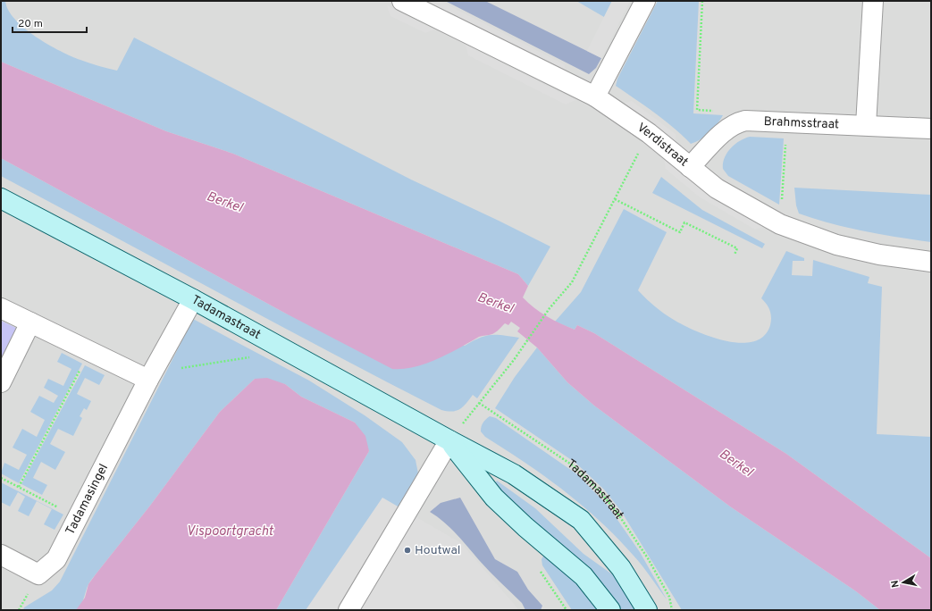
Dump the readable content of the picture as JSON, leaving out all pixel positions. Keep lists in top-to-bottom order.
{
  "streets": {
    "street": [
      "Brahmsstraat",
      "Verdistraat",
      "Tadamastraat",
      "Tadamasingel"
    ]
  },
  "crossings": [
    ["Tadamastraat", "Tadamasingel"]
  ],
  "water": ["Berkel", "Vispoortgracht"],
  "places": ["Houtwal"],
  "scale_bar": "20 m",
  "north": "left"
}
